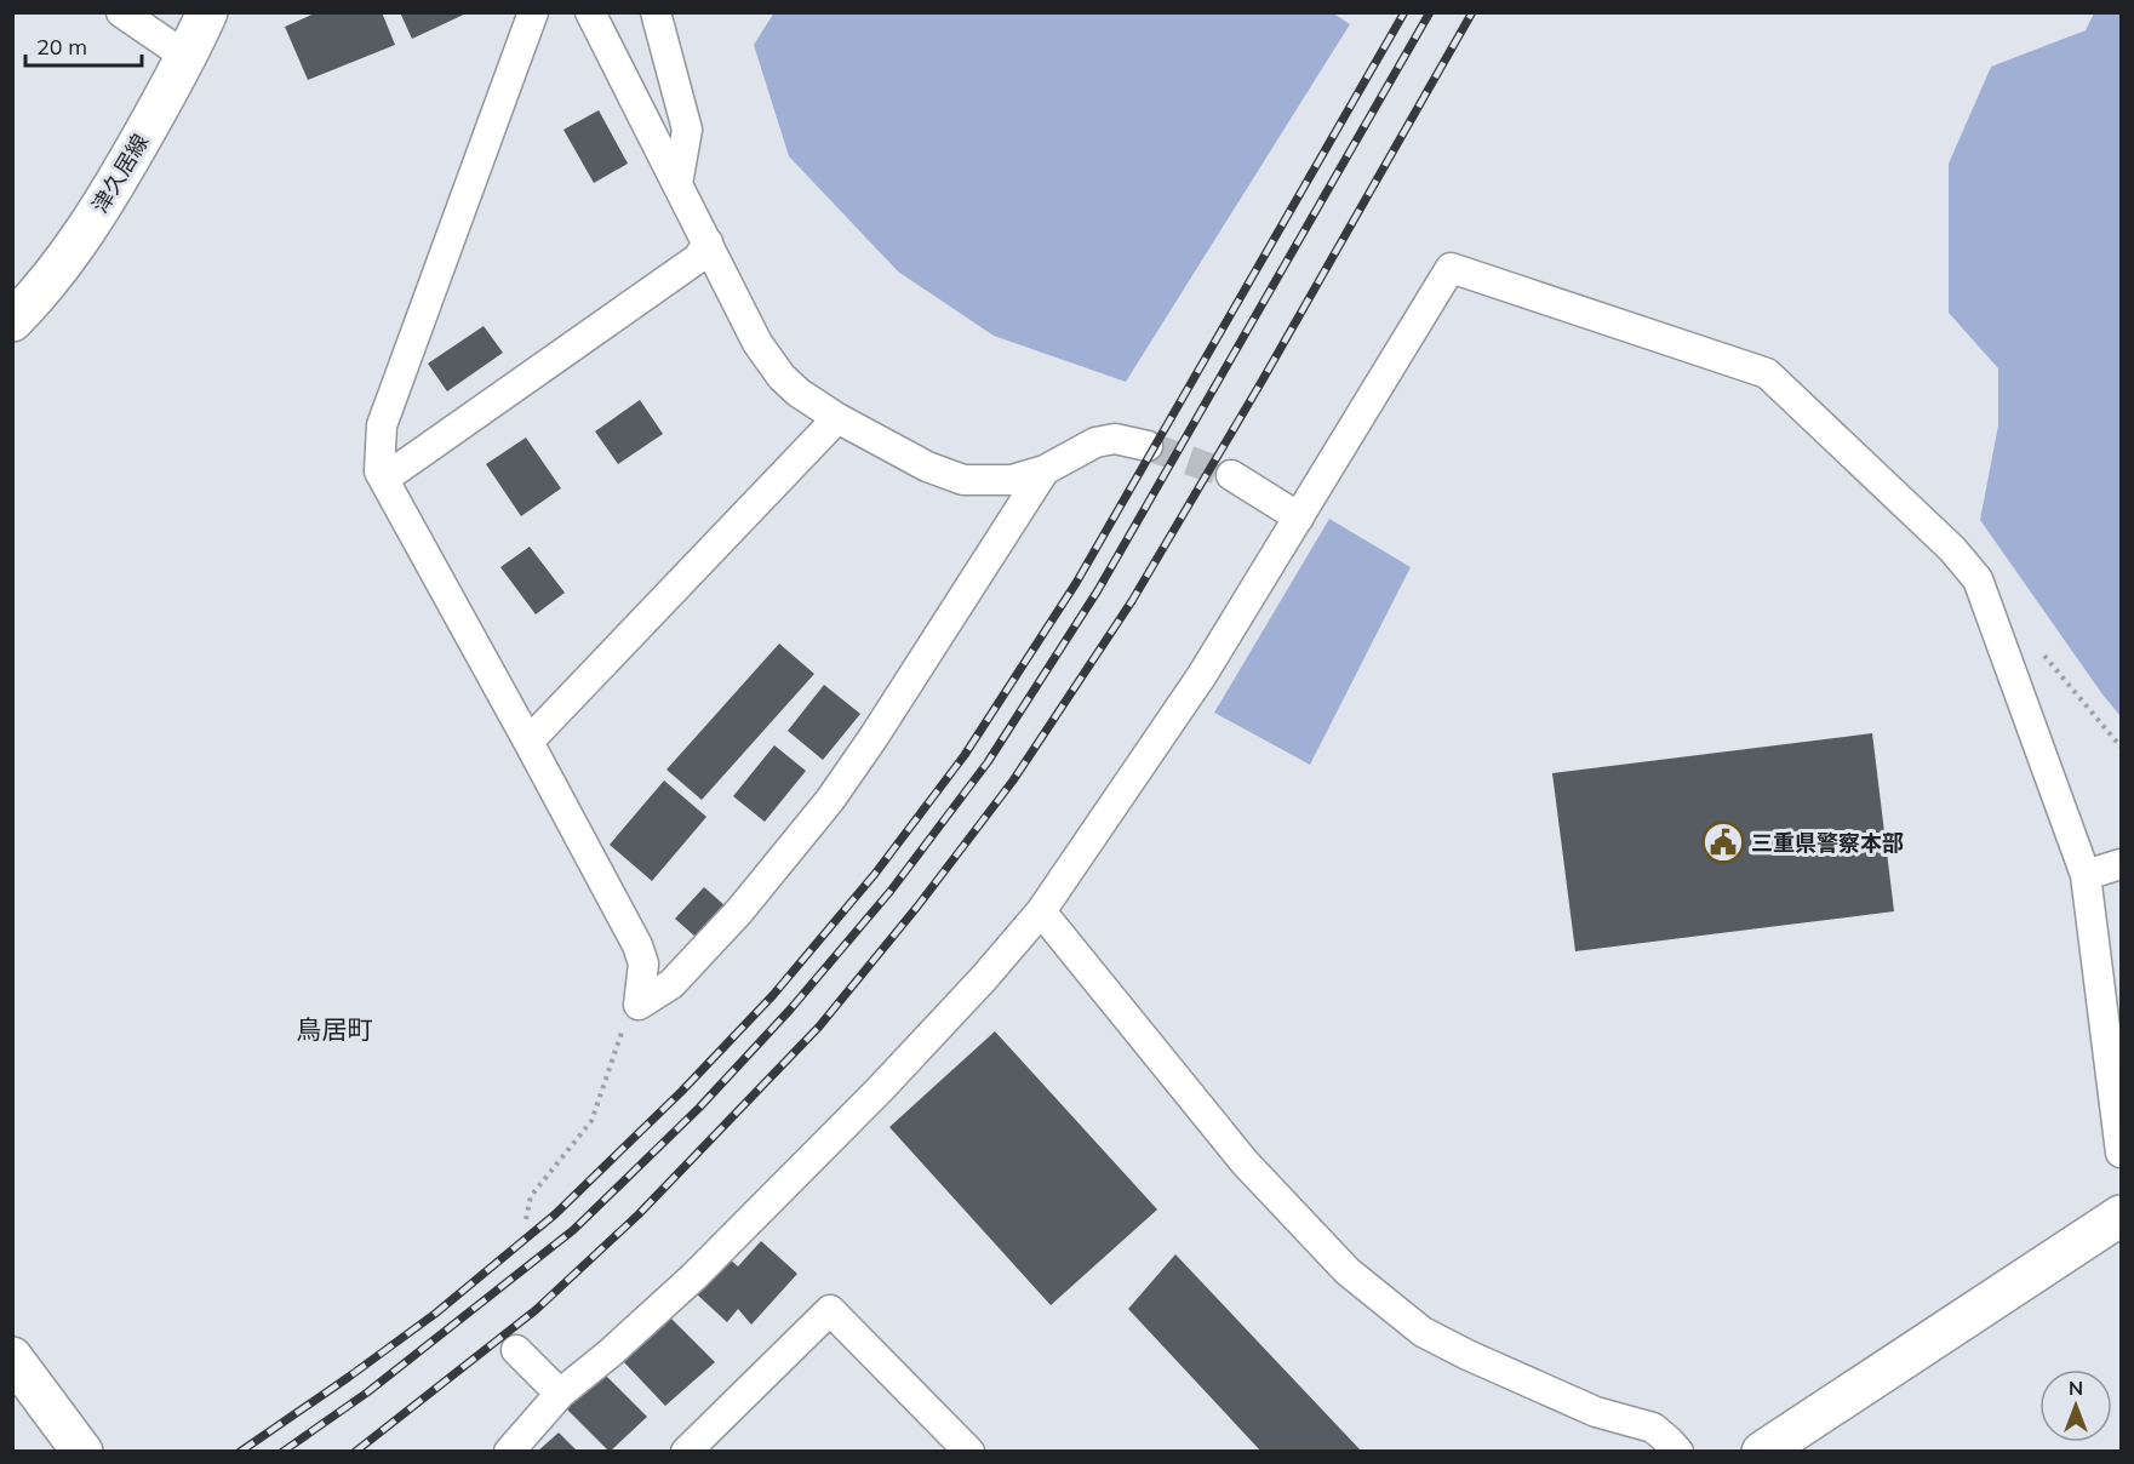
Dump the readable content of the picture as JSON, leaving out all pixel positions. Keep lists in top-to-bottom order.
{
  "streets": {
    "street": ["津久居線"]
  },
  "districts": ["鳥居町"],
  "places": {
    "public building": ["三重県警察本部"]
  },
  "scale_bar": "20 m",
  "north": "top"
}
